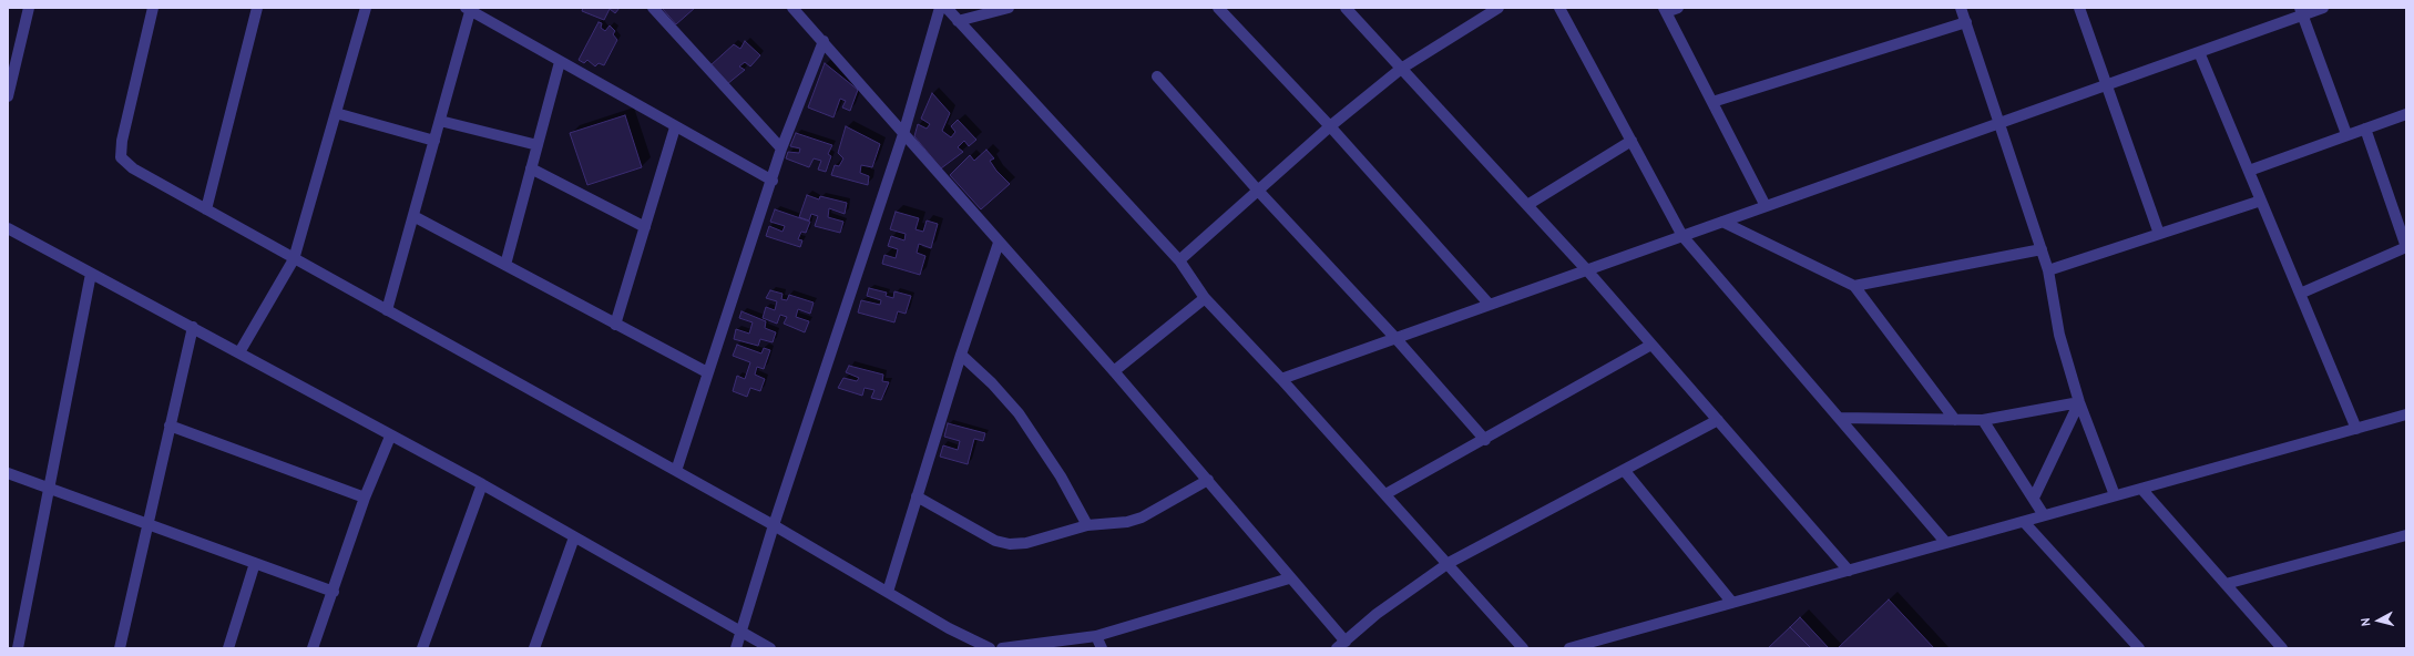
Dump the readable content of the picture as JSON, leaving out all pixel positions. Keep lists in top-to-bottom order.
{
  "north": "left"
}
